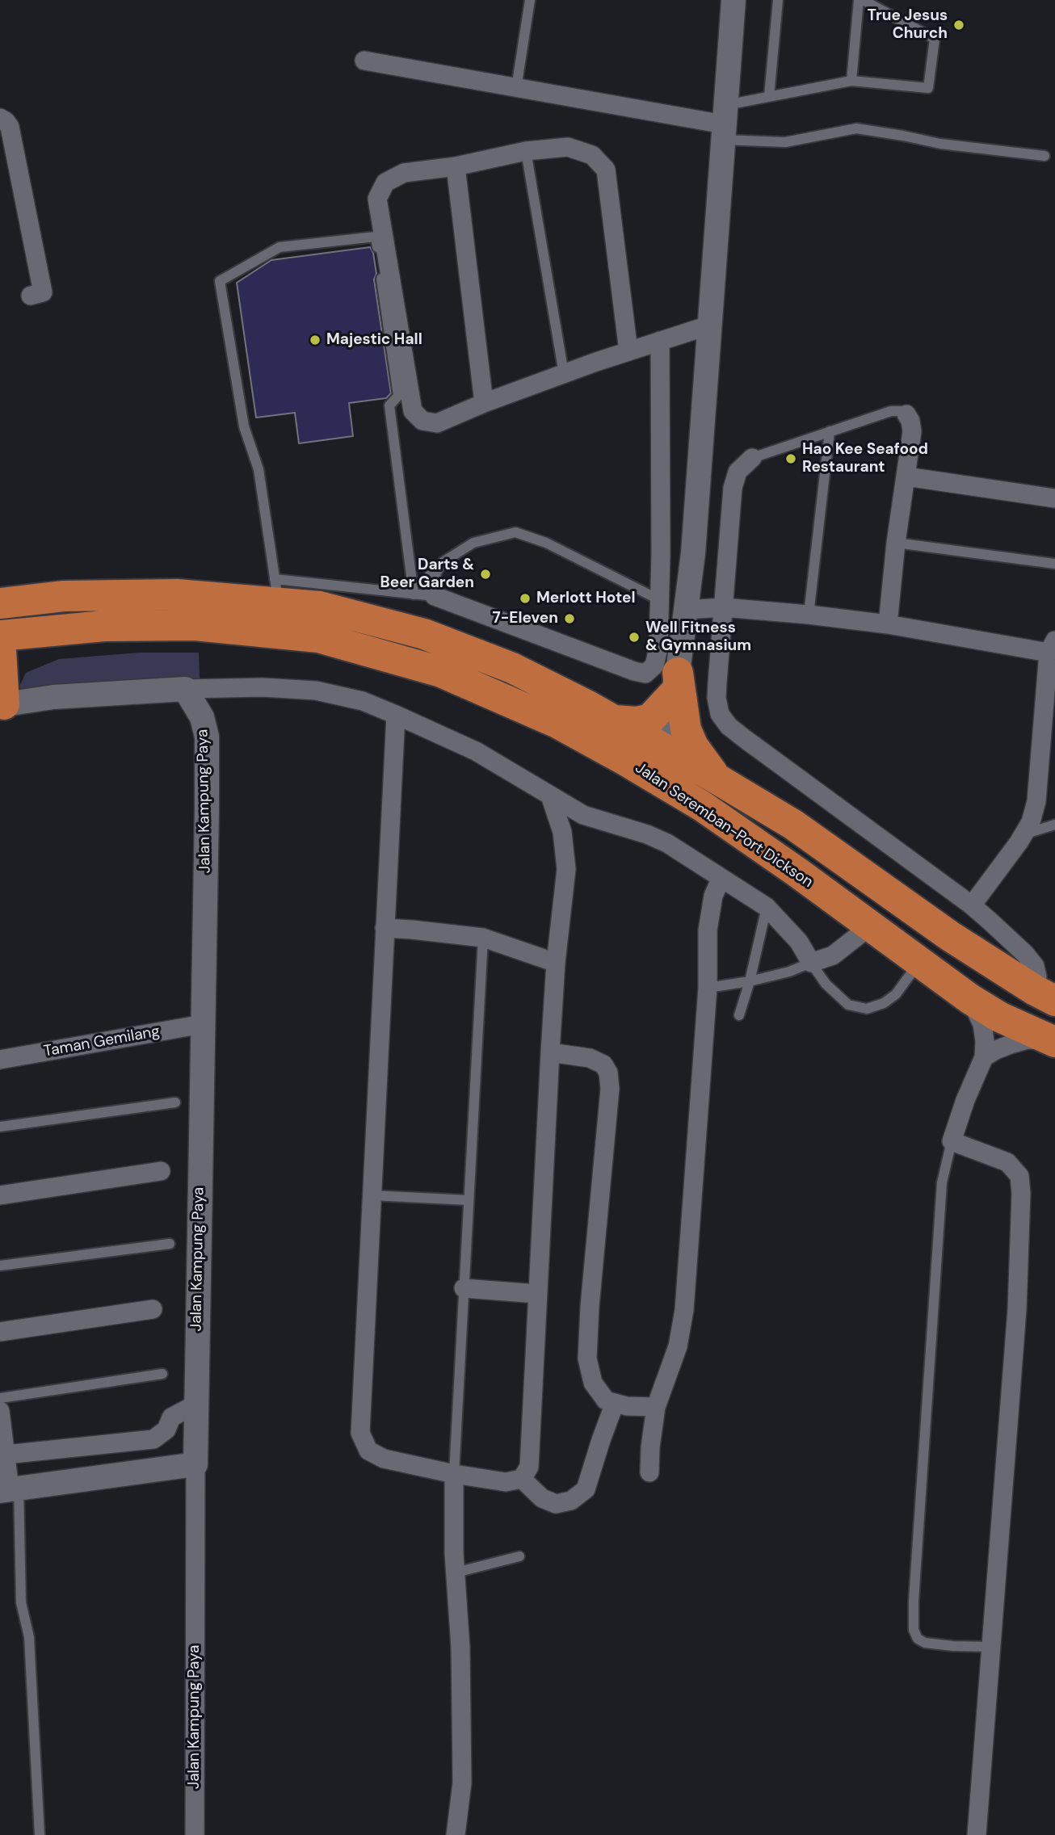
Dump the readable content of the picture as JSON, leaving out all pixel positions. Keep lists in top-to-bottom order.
{
  "streets": {
    "highway": ["Jalan Seremban-Port Dickson"],
    "street": ["Jalan Kampung Paya", "Taman Gemilang"]
  },
  "crossings": [
    ["Jalan Kampung Paya", "Taman Gemilang"]
  ],
  "places": [
    "True Jesus Church",
    "Majestic Hall",
    "Hao Kee Seafood Restaurant",
    "Darts & Beer Garden",
    "Merlott Hotel",
    "7-Eleven",
    "Well Fitness & Gymnasium"
  ]
}
